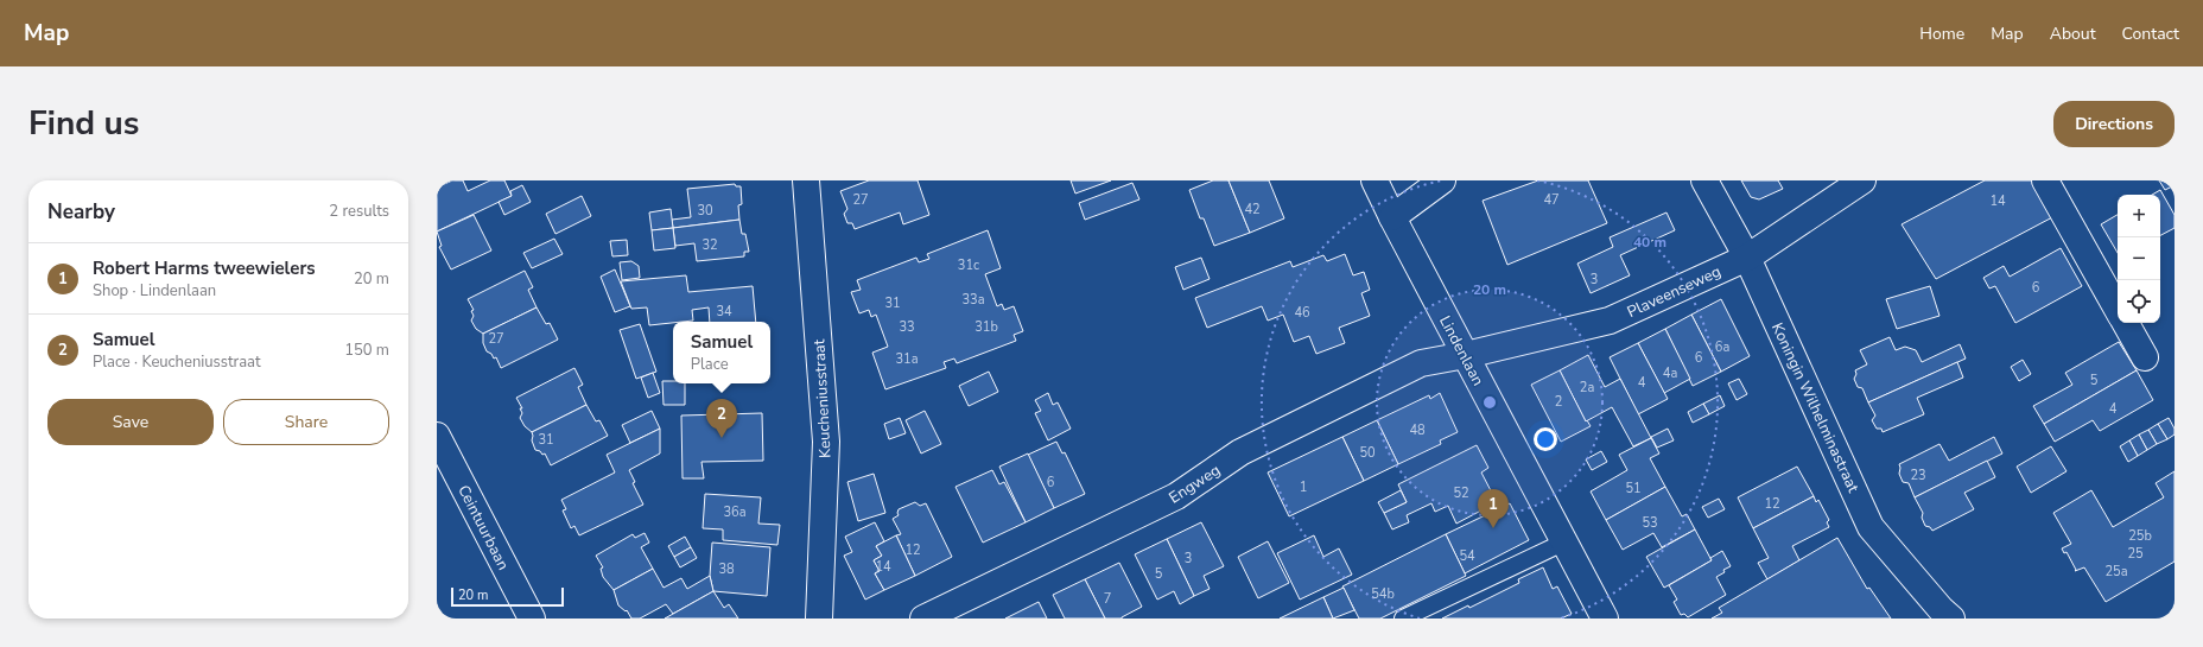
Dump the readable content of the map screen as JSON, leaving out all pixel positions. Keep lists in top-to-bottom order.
{
  "streets": {
    "street": [
      "Plaveenseweg",
      "Lindenlaan",
      "Keucheniusstraat",
      "Koningin Wilhelminastraat",
      "Engweg",
      "Ceintuurbaan"
    ]
  },
  "crossings": [
    ["Plaveenseweg", "Lindenlaan"],
    ["Plaveenseweg", "Koningin Wilhelminastraat"],
    ["Plaveenseweg", "Engweg"],
    ["Lindenlaan", "Engweg"]
  ],
  "house_numbers": [
    "27",
    "47",
    "14",
    "42",
    "30",
    "32",
    "31c",
    "3",
    "6",
    "33a",
    "31",
    "34",
    "46",
    "33",
    "31b",
    "27",
    "6a",
    "6",
    "31a",
    "4a",
    "5",
    "4",
    "2a",
    "2",
    "4",
    "48",
    "31",
    "50",
    "23",
    "6",
    "1",
    "51",
    "52",
    "12",
    "36a",
    "53",
    "25b",
    "12",
    "25",
    "54",
    "3",
    "14",
    "38",
    "25a",
    "5",
    "54b",
    "7"
  ],
  "scale_bar": "20 m",
  "page": {
    "header": "Map",
    "nav": [
      "Home",
      "Map",
      "About",
      "Contact"
    ],
    "title": "Find us",
    "buttons": [
      "Directions",
      ["Save", "Share"]
    ],
    "heading": ["Nearby", "2 results"],
    "map_buttons": ["+", "−"],
    "list": [
      {
        "mark": "1",
        "name": "Robert Harms tweewielers",
        "note": "Shop · Lindenlaan",
        "value": "20 m"
      },
      {
        "mark": "2",
        "name": "Samuel",
        "note": "Place · Keucheniusstraat",
        "value": "150 m"
      }
    ],
    "popup": ["Samuel", "Place"],
    "pins": ["2", "1"],
    "scale": "20 m"
  },
  "rings": ["40 m", "20 m"]
}
